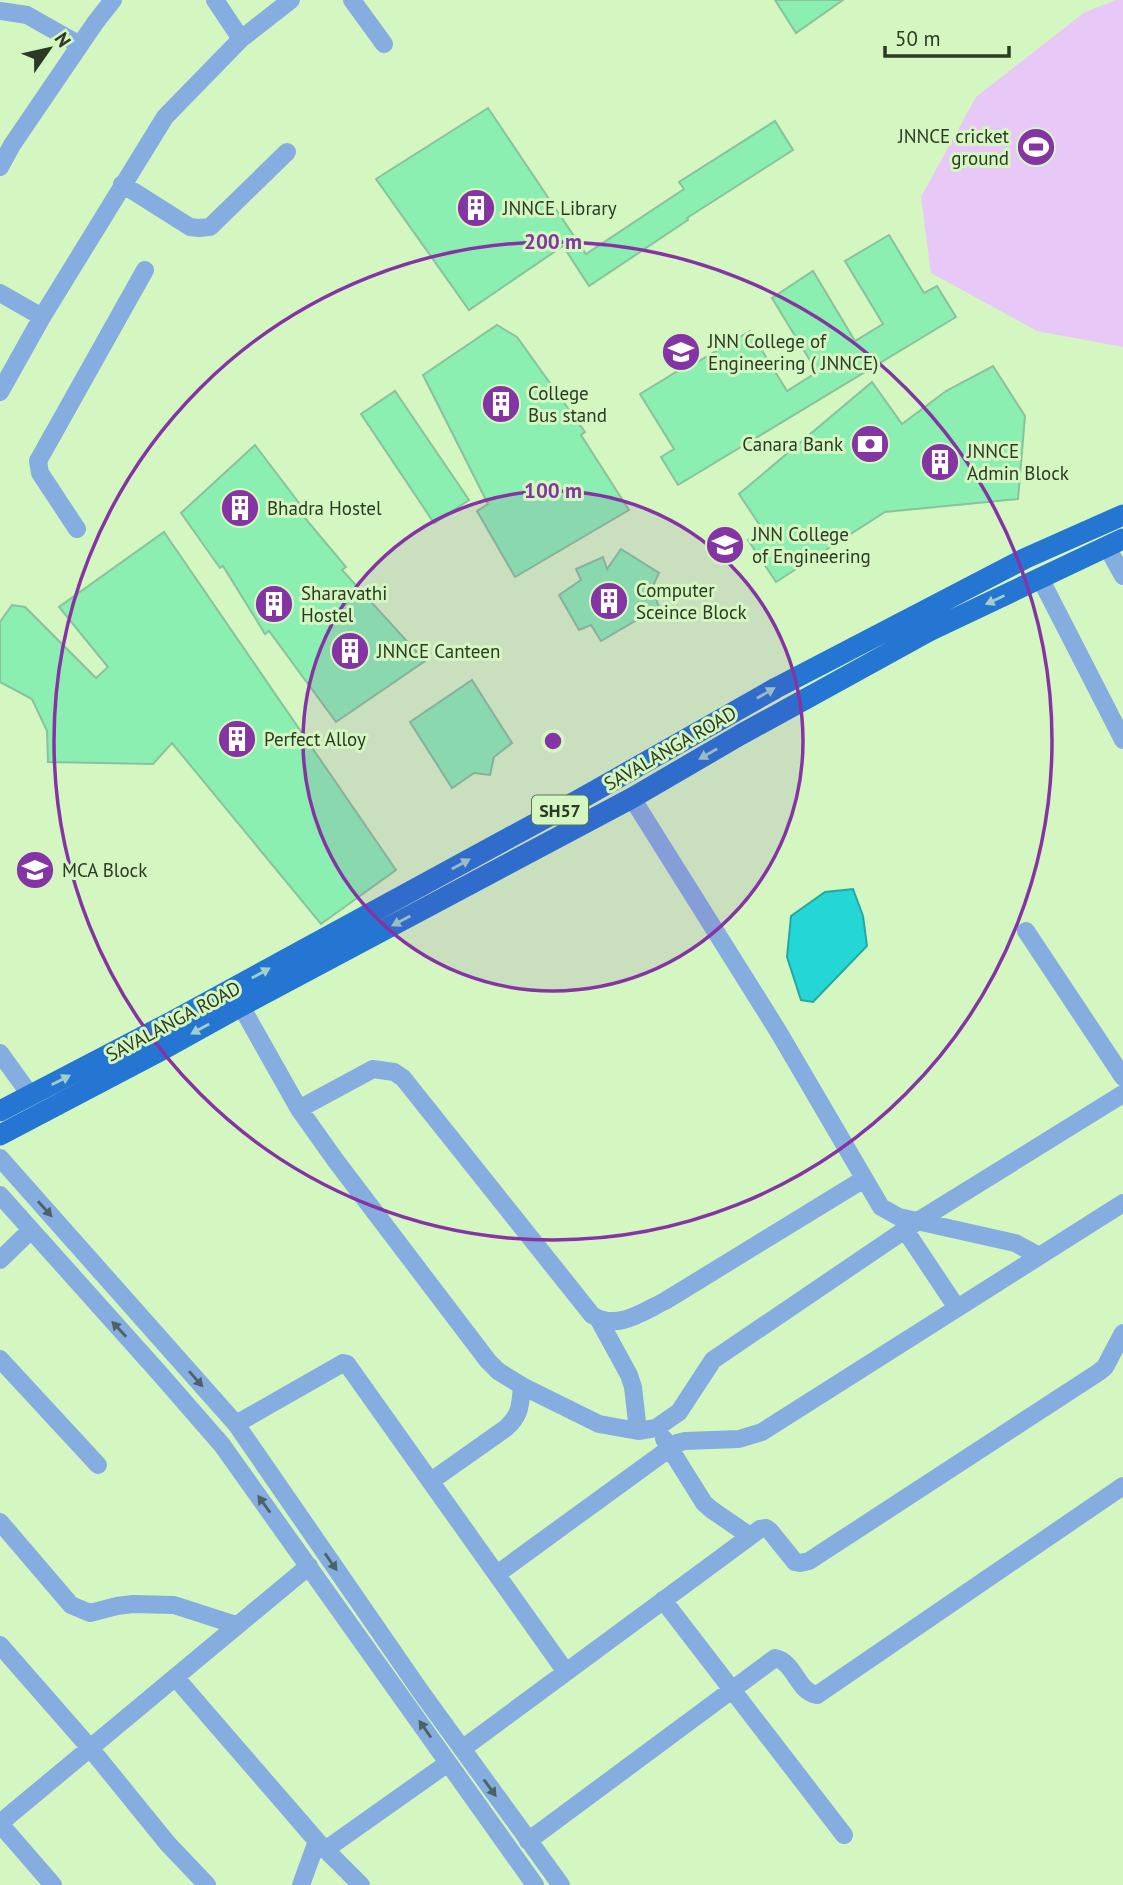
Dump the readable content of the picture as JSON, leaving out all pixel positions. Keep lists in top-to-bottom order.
{
  "streets": {
    "main road": ["SAVALANGA ROAD", "SH57"]
  },
  "places": {
    "sports": ["JNNCE cricket ground"],
    "building": [
      "JNNCE Library",
      "College Bus stand",
      "JNNCE Admin Block",
      "Bhadra Hostel",
      "Computer Sceince Block",
      "Sharavathi Hostel",
      "JNNCE Canteen",
      "Perfect Alloy"
    ],
    "school or university": ["JNN College of Engineering ( JNNCE)", "JNN College of Engineering", "MCA Block"],
    "bank": ["Canara Bank"]
  },
  "scale_bar": "50 m",
  "north": "top right",
  "rings": ["200 m", "100 m"]
}
